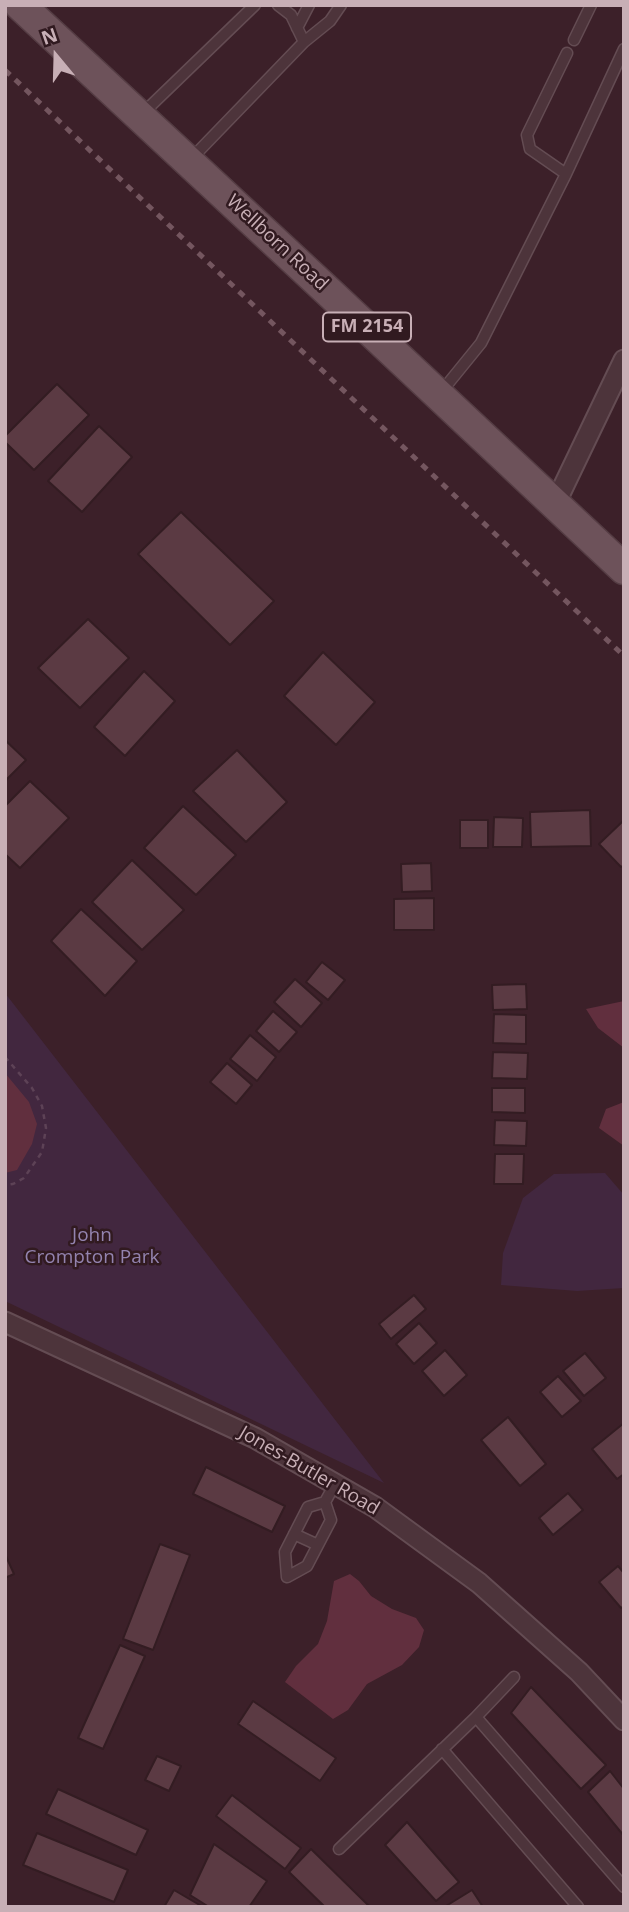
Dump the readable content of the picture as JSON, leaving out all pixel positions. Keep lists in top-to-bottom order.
{
  "streets": {
    "main road": ["Wellborn Road", "FM 2154"],
    "street": ["Jones-Butler Road"]
  },
  "parks": ["John Crompton Park"],
  "north": "top"
}
